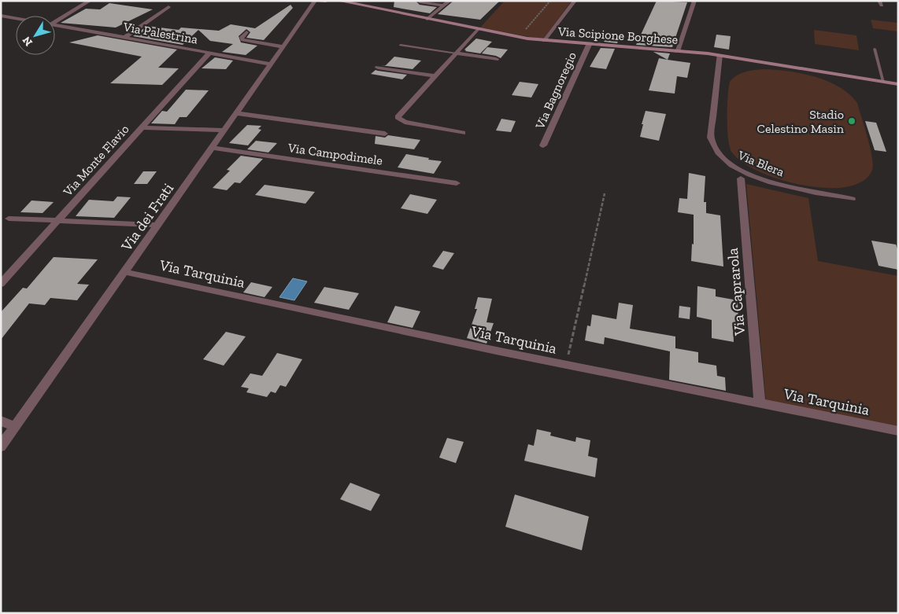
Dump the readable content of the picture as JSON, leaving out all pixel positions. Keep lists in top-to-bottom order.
{
  "streets": {
    "main road": ["Via Scipione Borghese"],
    "street": [
      "Via Palestrina",
      "Via Bagnoregio",
      "Via Campodimele",
      "Via Monte Flavio",
      "Via Blera",
      "Via dei Frati",
      "Via Tarquinia",
      "Via Caprarola"
    ]
  },
  "crossings": [
    ["Via Palestrina", "Via Monte Flavio"],
    ["Via Palestrina", "Via dei Frati"],
    ["Via Scipione Borghese", "Via Bagnoregio"],
    ["Via Scipione Borghese", "Via Blera"],
    ["Via Campodimele", "Via dei Frati"],
    ["Via dei Frati", "Via Tarquinia"],
    ["Via Tarquinia", "Via Caprarola"]
  ],
  "places": ["Stadio Celestino Masin"],
  "north": "bottom left"
}
